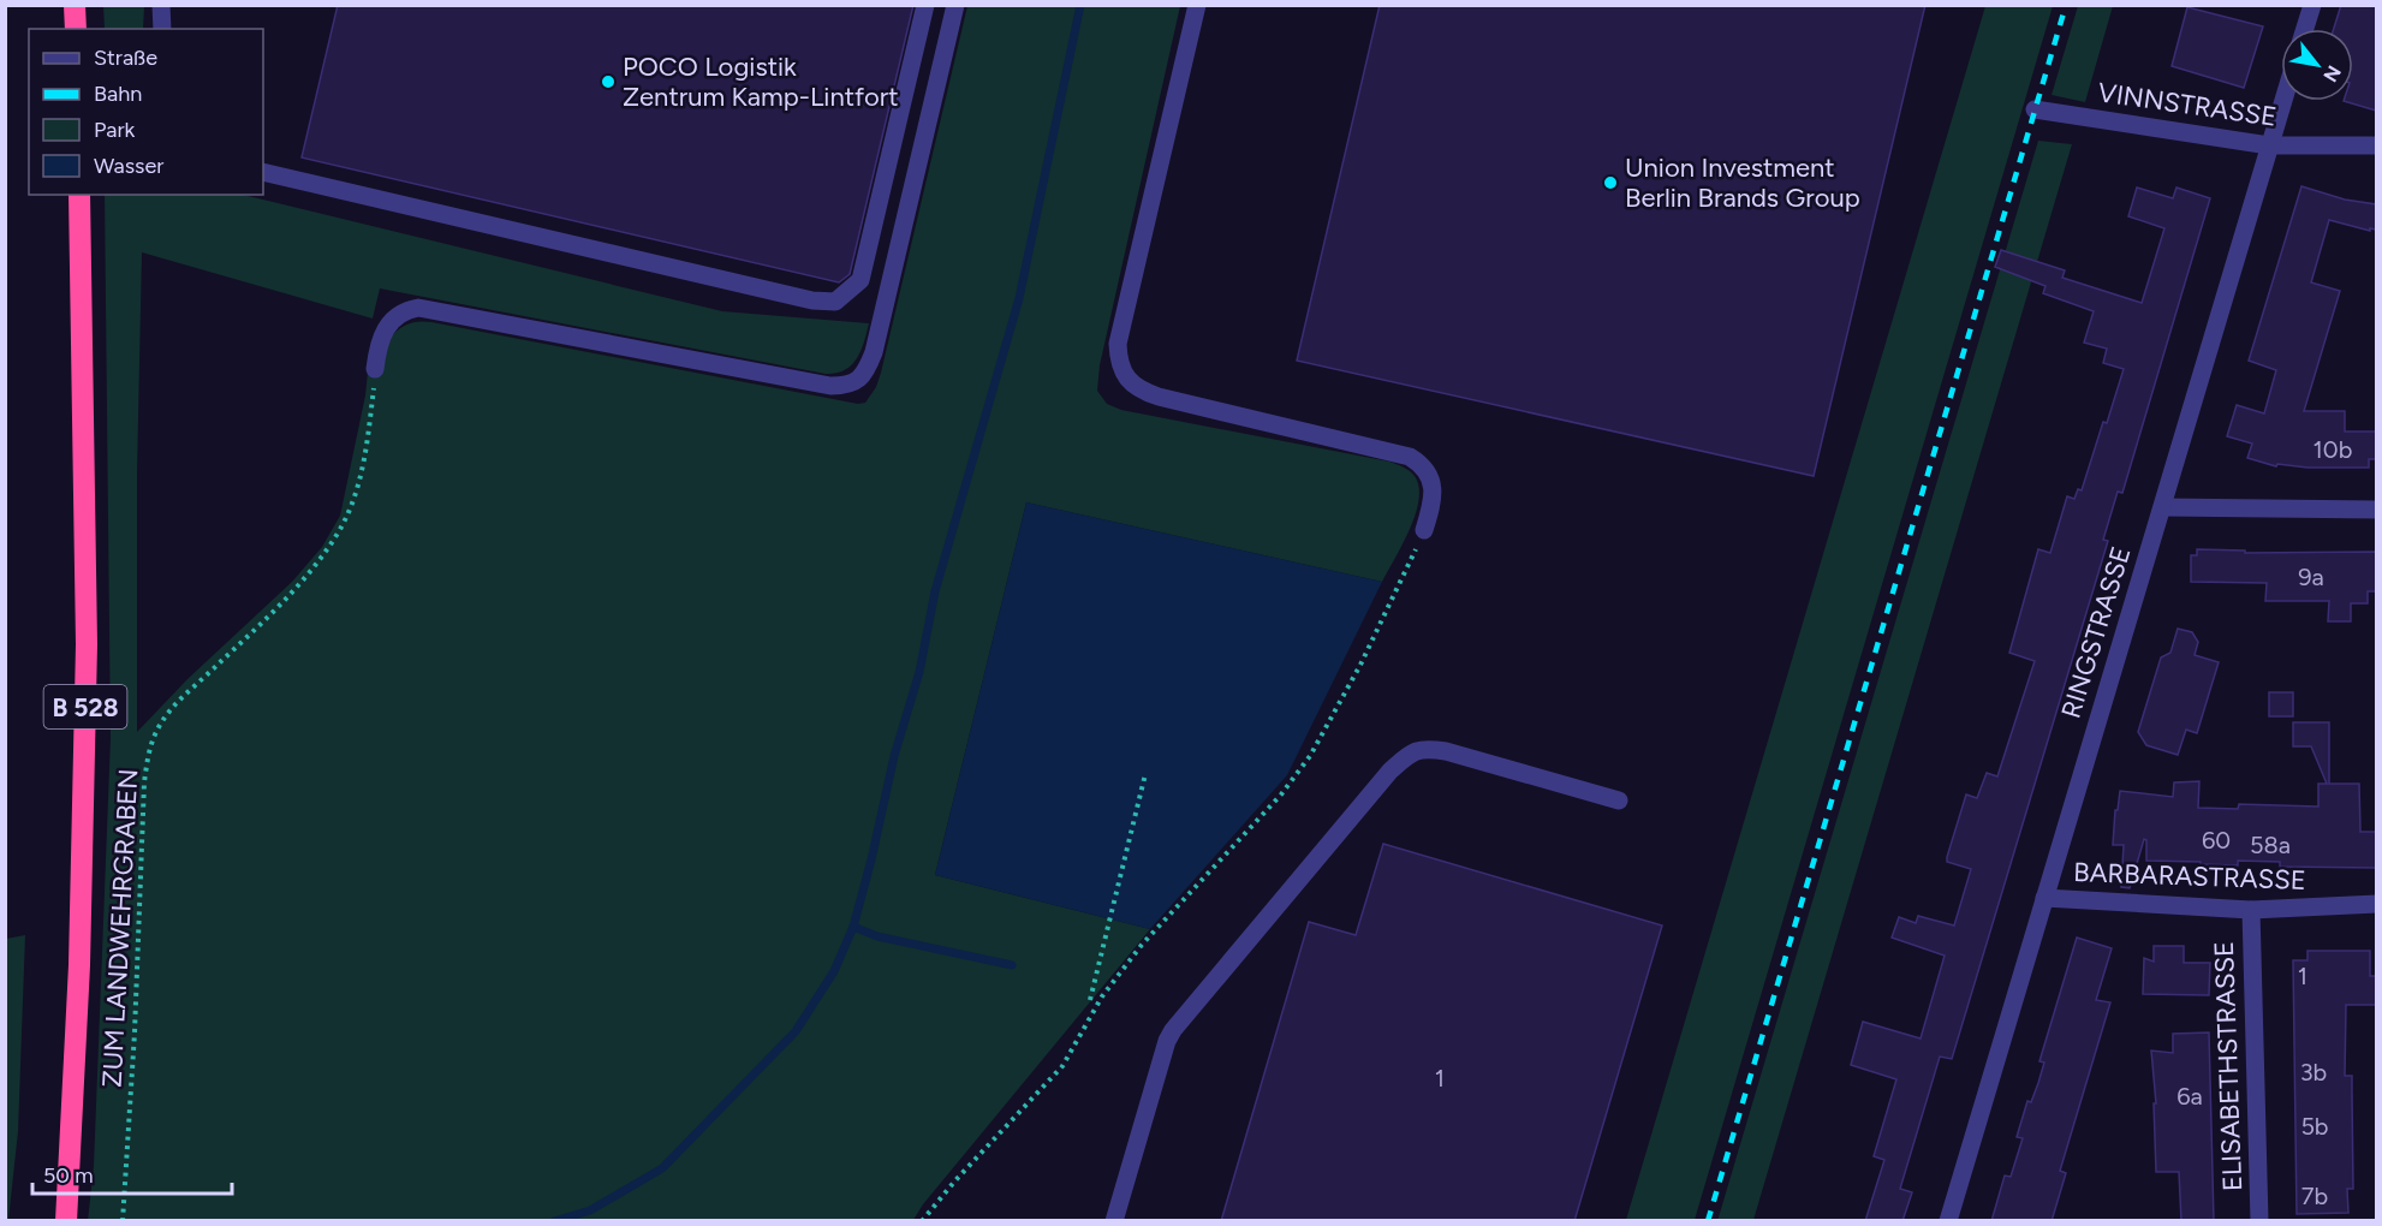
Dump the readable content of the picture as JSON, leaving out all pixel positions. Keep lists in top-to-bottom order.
{
  "streets": {
    "highway": ["B 528"],
    "street": [
      "VINNSTRASSE",
      "RINGSTRASSE",
      "BARBARASTRASSE",
      "ELISABETHSTRASSE"
    ],
    "path": ["ZUM LANDWEHRGRABEN"]
  },
  "crossings": [
    ["VINNSTRASSE", "RINGSTRASSE"],
    ["RINGSTRASSE", "BARBARASTRASSE"],
    ["BARBARASTRASSE", "ELISABETHSTRASSE"]
  ],
  "places": ["POCO Logistik Zentrum Kamp-Lintfort", "Union Investment Berlin Brands Group"],
  "house_numbers": [
    "10b",
    "9a",
    "60",
    "58a",
    "1",
    "3b",
    "1",
    "6a",
    "5b",
    "7b"
  ],
  "legend": [
    "Straße",
    "Bahn",
    "Park",
    "Wasser"
  ],
  "scale_bar": "50 m",
  "north": "bottom right"
}
